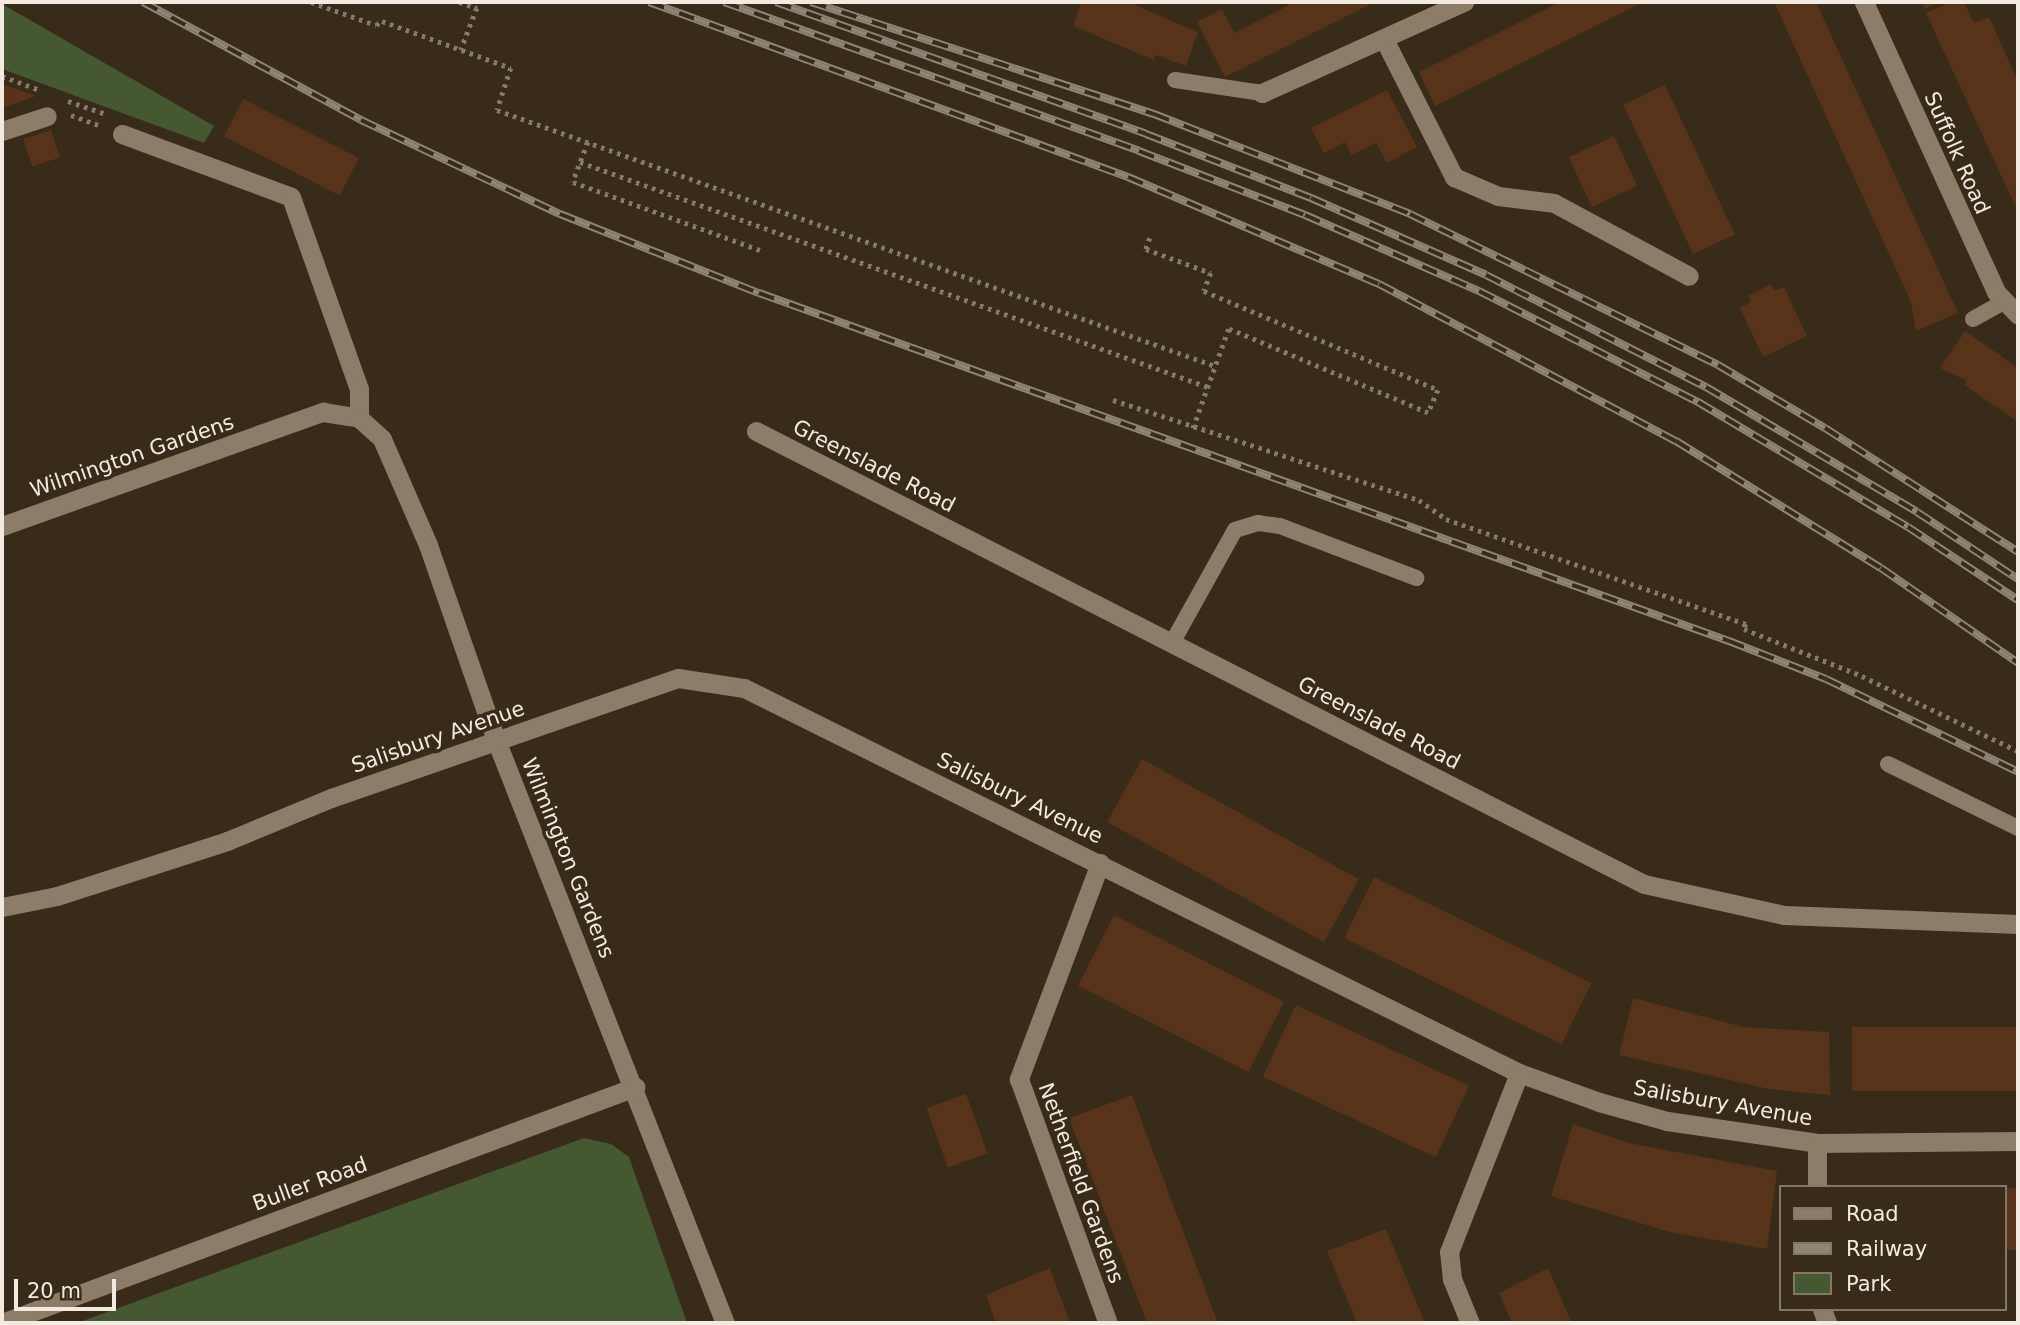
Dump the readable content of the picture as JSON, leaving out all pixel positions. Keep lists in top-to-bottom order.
{
  "streets": {
    "street": [
      "Suffolk Road",
      "Wilmington Gardens",
      "Greenslade Road",
      "Salisbury Avenue",
      "Netherfield Gardens",
      "Buller Road"
    ]
  },
  "crossings": [
    ["Wilmington Gardens", "Salisbury Avenue"],
    ["Wilmington Gardens", "Buller Road"],
    ["Salisbury Avenue", "Netherfield Gardens"]
  ],
  "legend": ["Road", "Railway", "Park"],
  "scale_bar": "20 m"
}
